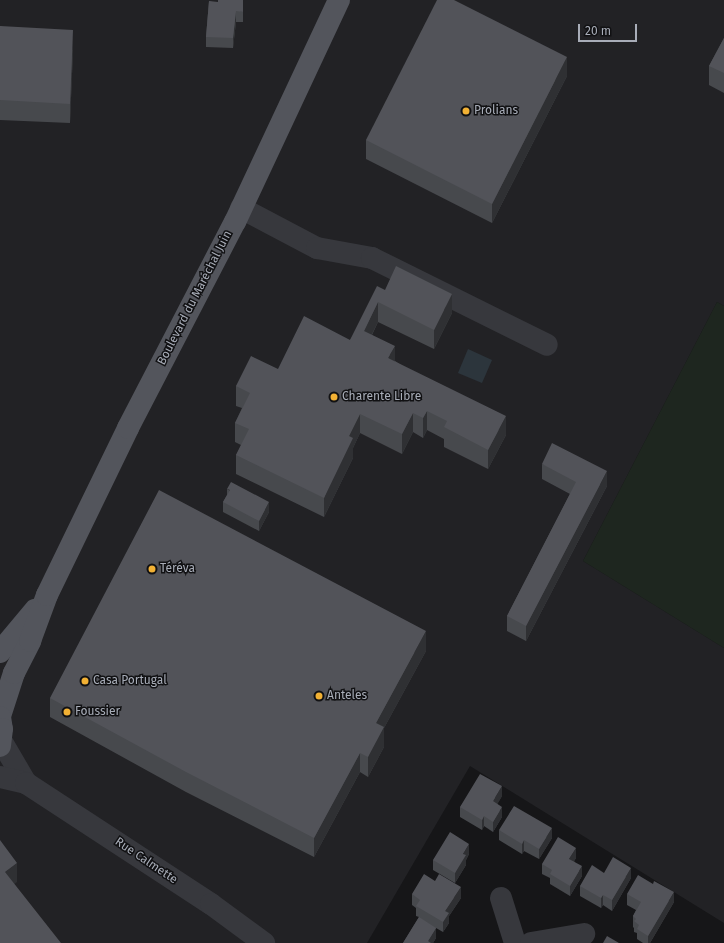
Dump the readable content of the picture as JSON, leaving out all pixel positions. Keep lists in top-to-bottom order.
{
  "streets": {
    "main road": ["Boulevard du Maréchal Juin"],
    "street": ["Rue Calmette"]
  },
  "places": [
    "Prolians",
    "Charente Libre",
    "Téréva",
    "Casa Portugal",
    "Anteles",
    "Foussier"
  ],
  "scale_bar": "20 m"
}
